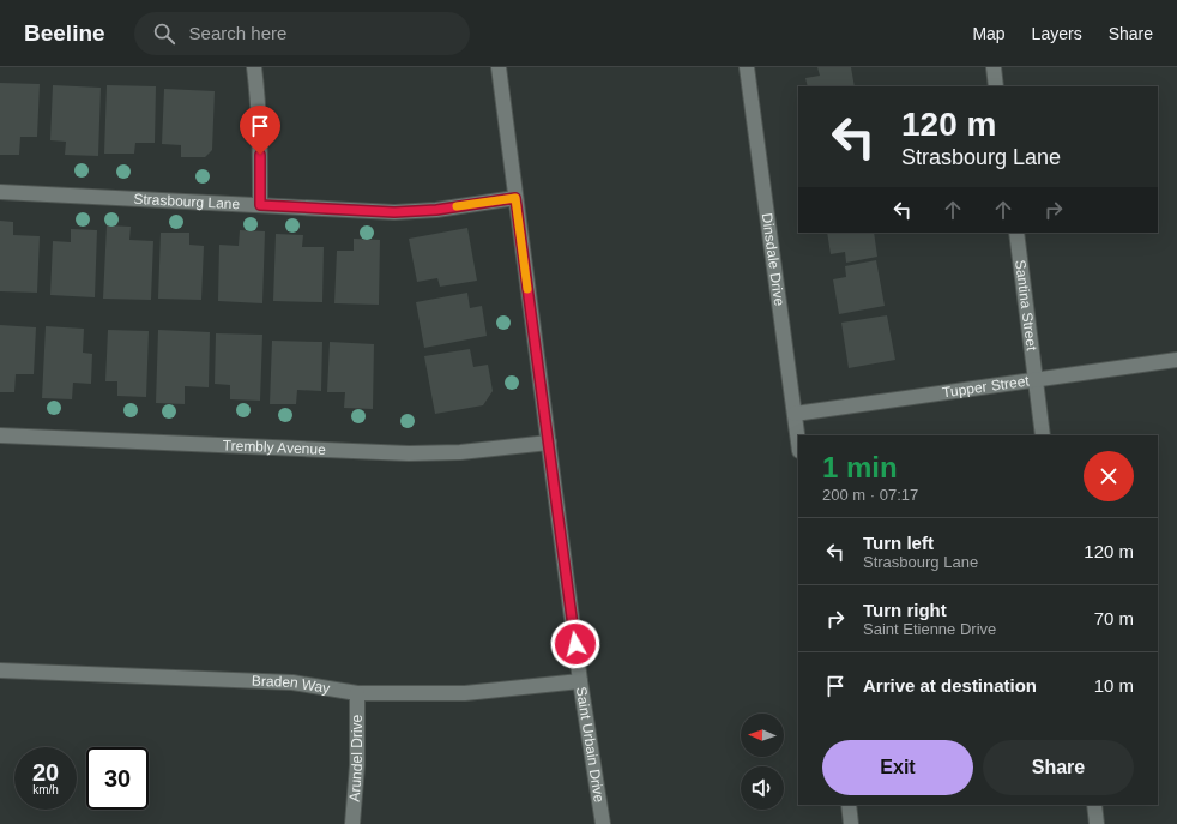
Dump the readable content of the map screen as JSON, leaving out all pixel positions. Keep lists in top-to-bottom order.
{
  "streets": {
    "street": [
      "Strasbourg Lane",
      "Dinsdale Drive",
      "Santina Street",
      "Tupper Street",
      "Trembly Avenue",
      "Braden Way",
      "Saint Urbain Drive",
      "Arundel Drive"
    ]
  },
  "crossings": [
    ["Strasbourg Lane", "Saint Urbain Drive"],
    ["Dinsdale Drive", "Tupper Street"],
    ["Santina Street", "Tupper Street"],
    ["Trembly Avenue", "Saint Urbain Drive"],
    ["Braden Way", "Saint Urbain Drive"],
    ["Braden Way", "Arundel Drive"]
  ],
  "north": "left",
  "page": {
    "header": "Beeline",
    "search": "Search here",
    "nav": ["Map", "Layers", "Share"],
    "turn": ["120 m", "Strasbourg Lane"],
    "heading": ["1 min", "200 m · 07:17"],
    "list": [
      {
        "name": "Turn left",
        "note": "Strasbourg Lane",
        "value": "120 m"
      },
      {
        "name": "Turn right",
        "note": "Saint Etienne Drive",
        "value": "70 m"
      },
      {
        "name": "Arrive at destination",
        "value": "10 m"
      }
    ],
    "buttons": ["Exit", "Share"],
    "speed": "20 km/h",
    "limit": "30"
  }
}
